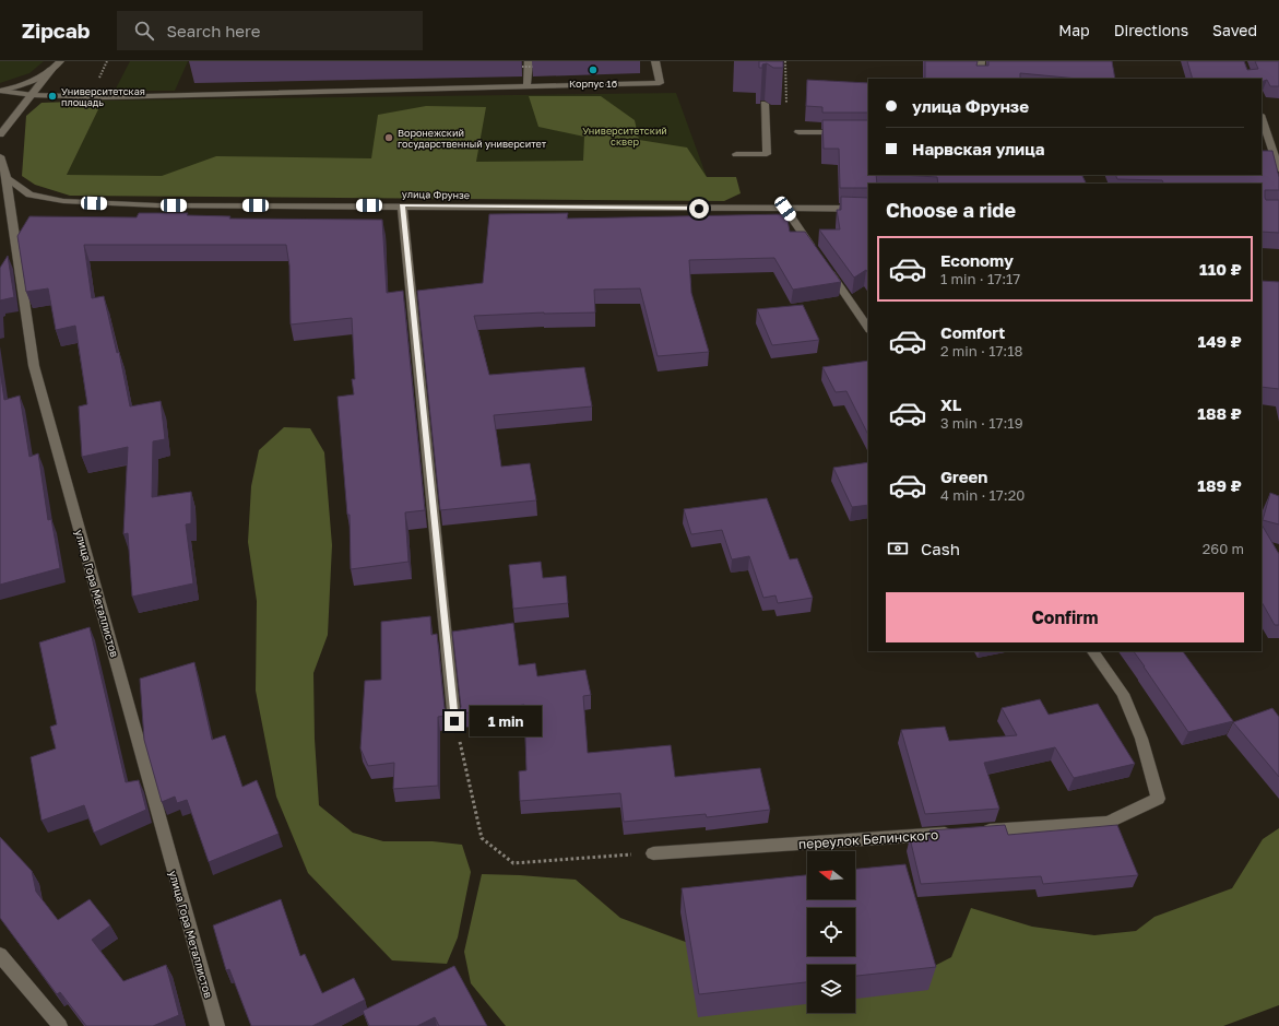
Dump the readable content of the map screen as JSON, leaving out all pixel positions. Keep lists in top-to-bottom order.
{
  "streets": {
    "street": ["улица Фрунзе", "улица Гора Металлистов", "переулок Белинского"]
  },
  "crossings": [
    ["улица Фрунзе", "улица Гора Металлистов"]
  ],
  "parks": ["Университетский сквер"],
  "places": ["Корпус 1б", "Университетская площадь", "Воронежский государственный университет"],
  "north": "left",
  "page": {
    "header": "Zipcab",
    "search": "Search here",
    "nav": ["Map", "Directions", "Saved"],
    "banner": ["улица Фрунзе", "Нарвская улица"],
    "heading": "Choose a ride",
    "list": [
      {
        "name": "Economy",
        "note": "1 min · 17:17",
        "value": "110 ₽"
      },
      {
        "name": "Comfort",
        "note": "2 min · 17:18",
        "value": "149 ₽"
      },
      {
        "name": "XL",
        "note": "3 min · 17:19",
        "value": "188 ₽"
      },
      {
        "name": "Green",
        "note": "4 min · 17:20",
        "value": "189 ₽"
      }
    ],
    "pay": ["Cash", "260 m"],
    "buttons": "Confirm",
    "bubble": "1 min"
  }
}
